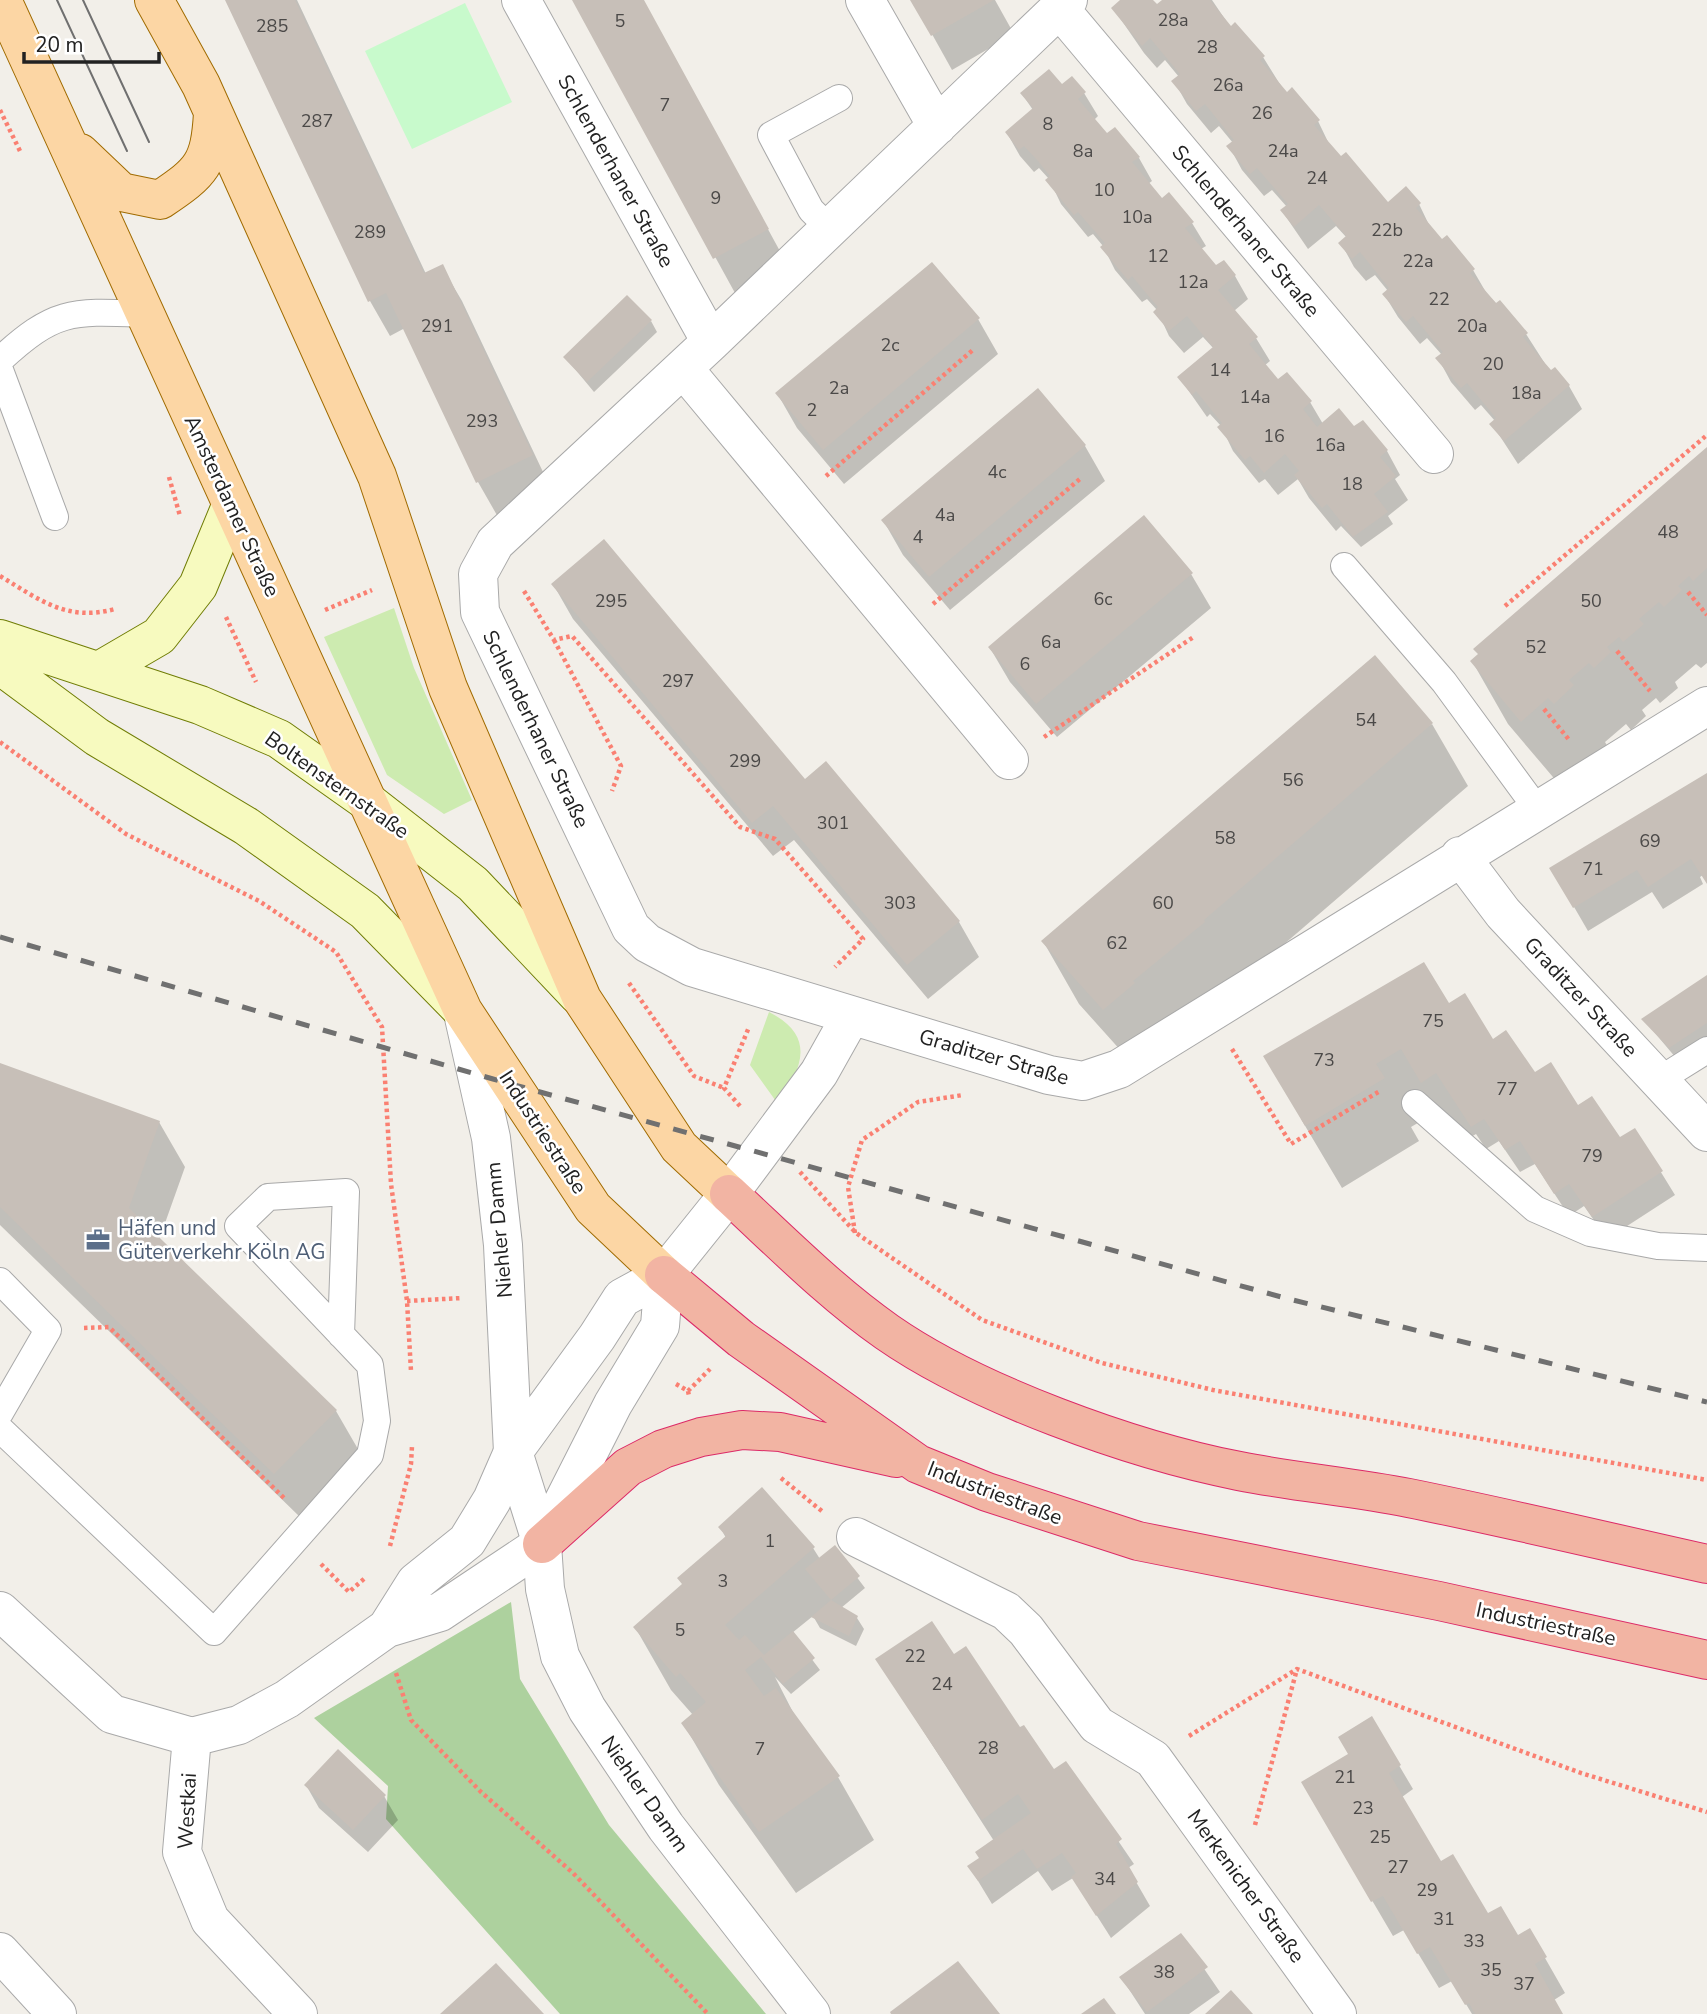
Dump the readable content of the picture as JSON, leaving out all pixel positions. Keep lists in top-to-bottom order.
{
  "streets": {
    "highway": ["Industriestraße"],
    "main road": ["Amsterdamer Straße", "Boltensternstraße"],
    "street": [
      "Schlenderhaner Straße",
      "Graditzer Straße",
      "Niehler Damm",
      "Westkai",
      "Merkenicher Straße"
    ]
  },
  "crossings": [
    ["Schlenderhaner Straße", "Graditzer Straße"],
    ["Amsterdamer Straße", "Boltensternstraße"],
    ["Amsterdamer Straße", "Industriestraße"],
    ["Amsterdamer Straße", "Niehler Damm"],
    ["Industriestraße", "Niehler Damm"]
  ],
  "places": {
    "office": ["Häfen und Güterverkehr Köln AG"]
  },
  "house_numbers": [
    "28a",
    "5",
    "285",
    "28",
    "26a",
    "7",
    "26",
    "287",
    "8",
    "8a",
    "24a",
    "24",
    "10",
    "9",
    "10a",
    "22b",
    "289",
    "12",
    "22a",
    "12a",
    "22",
    "291",
    "20a",
    "2c",
    "20",
    "14",
    "2a",
    "18a",
    "14a",
    "2",
    "293",
    "16",
    "16a",
    "4c",
    "18",
    "4a",
    "48",
    "4",
    "6c",
    "295",
    "50",
    "6a",
    "52",
    "6",
    "297",
    "54",
    "299",
    "56",
    "301",
    "58",
    "69",
    "71",
    "303",
    "60",
    "62",
    "75",
    "73",
    "77",
    "79",
    "1",
    "3",
    "5",
    "22",
    "24",
    "28",
    "7",
    "21",
    "23",
    "25",
    "27",
    "34",
    "29",
    "31",
    "33",
    "35",
    "38",
    "37"
  ],
  "scale_bar": "20 m"
}
